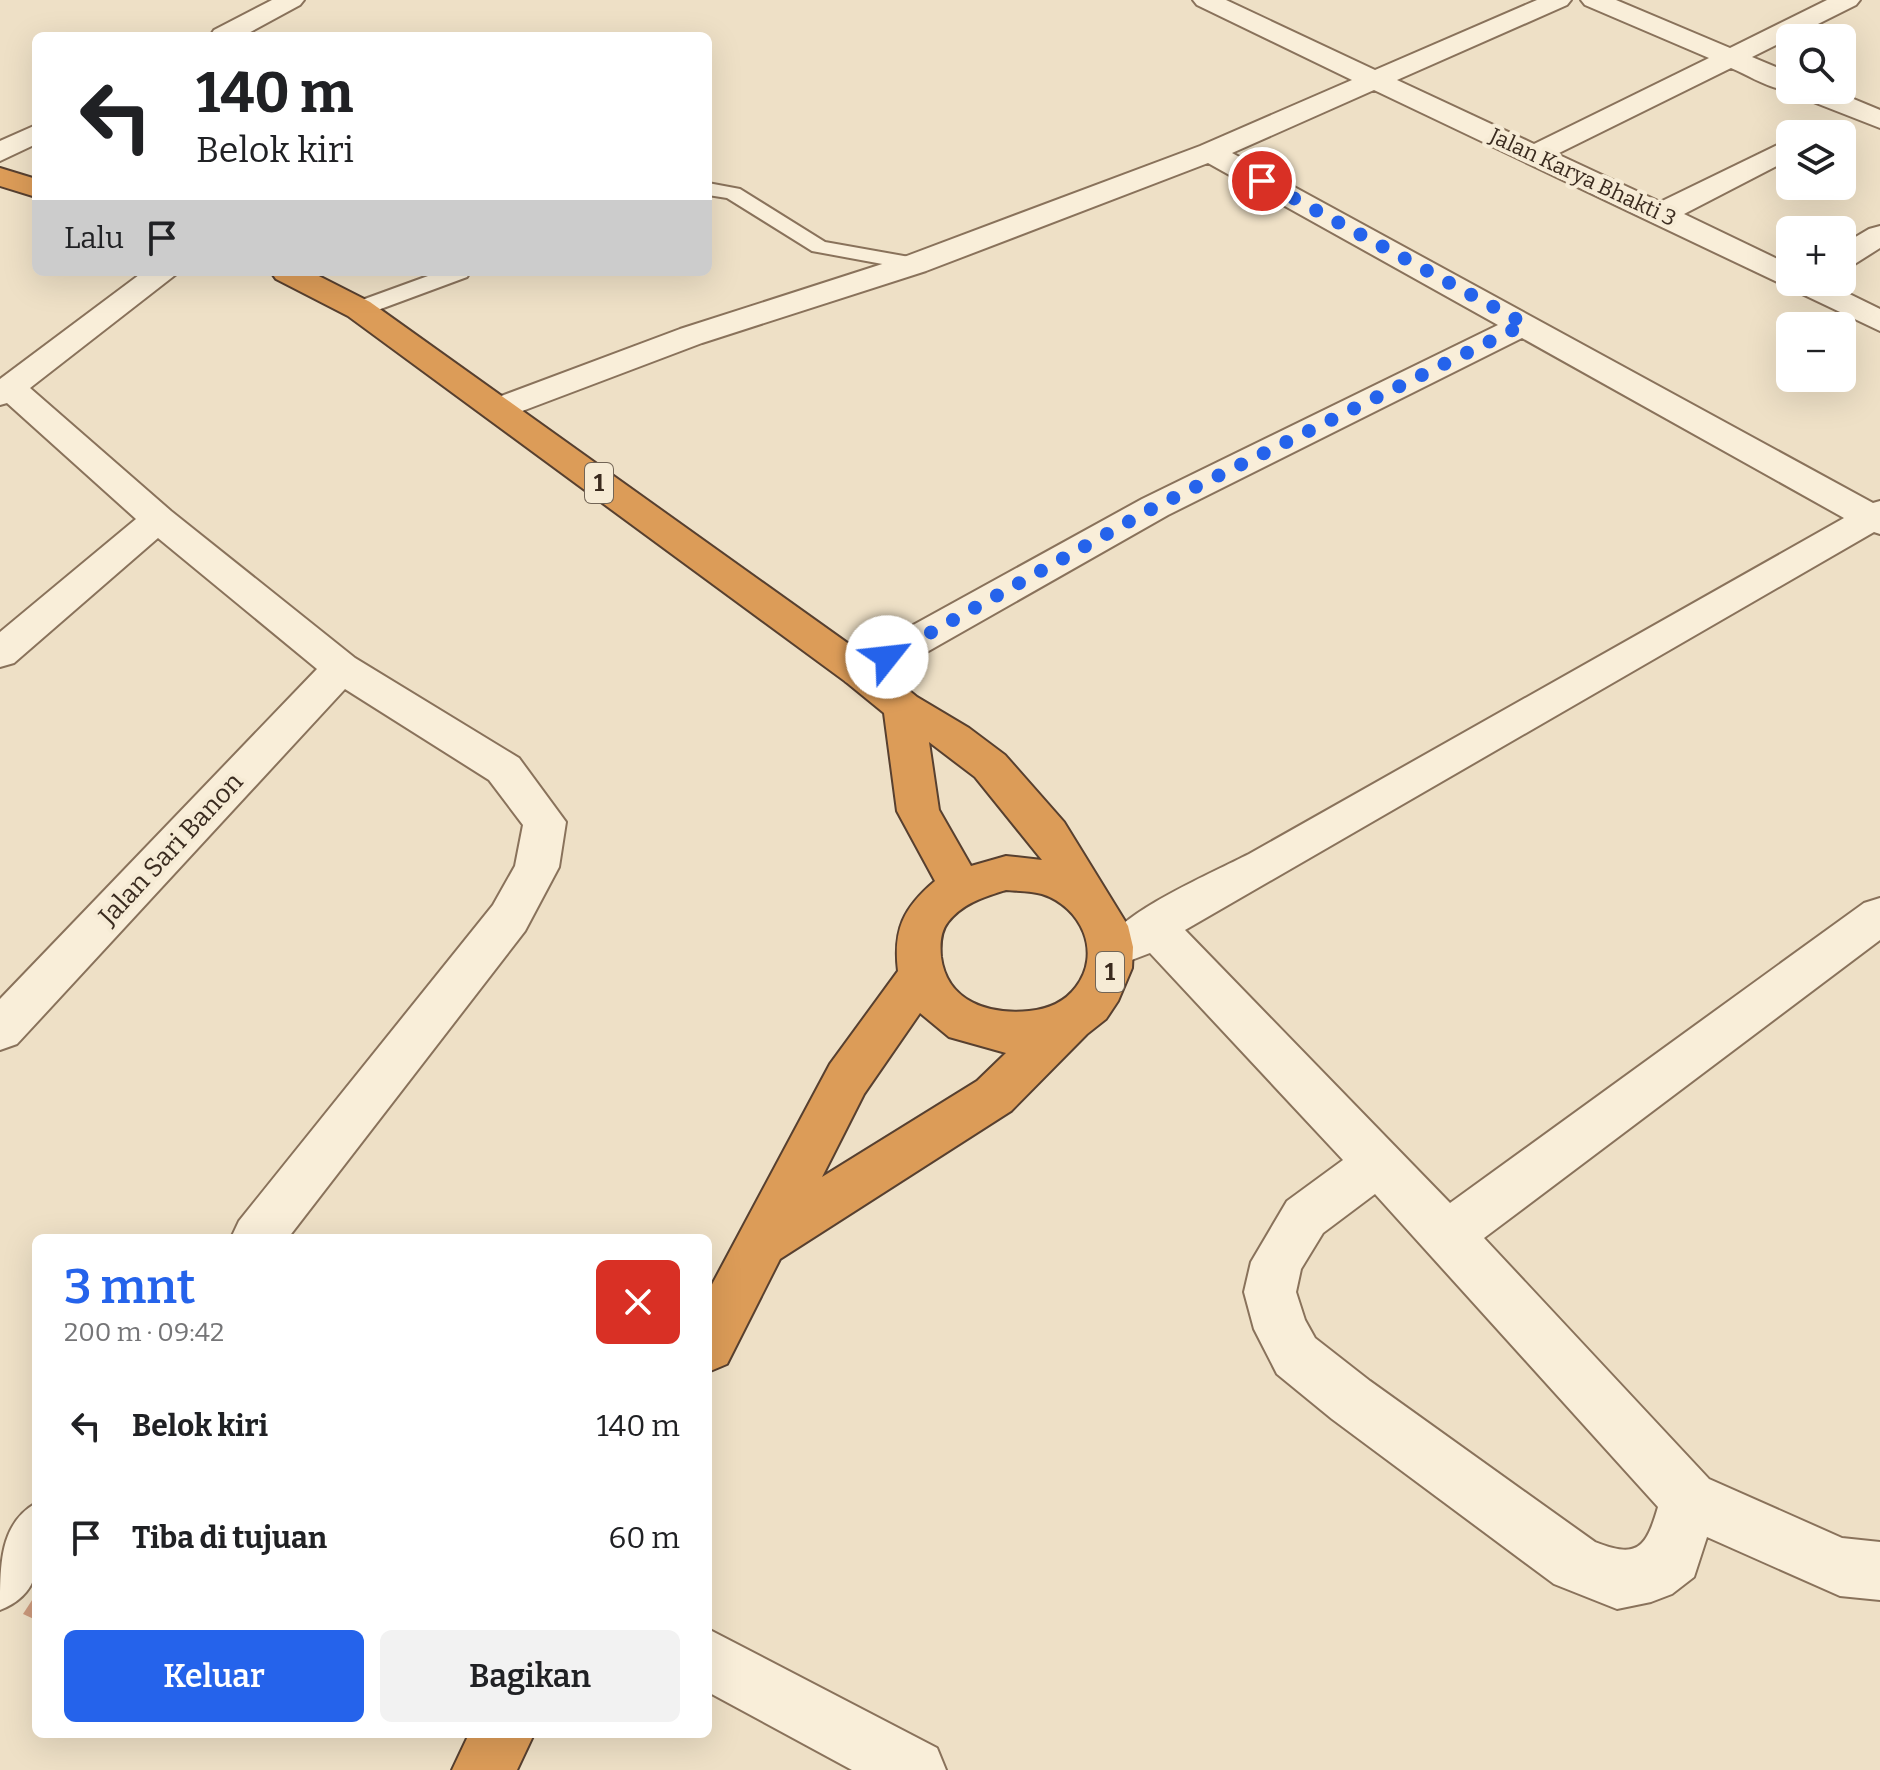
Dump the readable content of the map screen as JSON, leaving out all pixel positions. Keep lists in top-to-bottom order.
{
  "streets": {
    "highway": ["1"],
    "street": ["Jalan Karya Bhakti 3", "Jalan Sari Banon"]
  },
  "page": {
    "map_buttons": ["+", "−"],
    "turn": ["140 m", "Belok kiri"],
    "then": "Lalu",
    "heading": ["3 mnt", "200 m · 09:42"],
    "list": [
      {
        "name": "Belok kiri",
        "value": "140 m"
      },
      {
        "name": "Tiba di tujuan",
        "value": "60 m"
      }
    ],
    "buttons": ["Keluar", "Bagikan"]
  }
}
